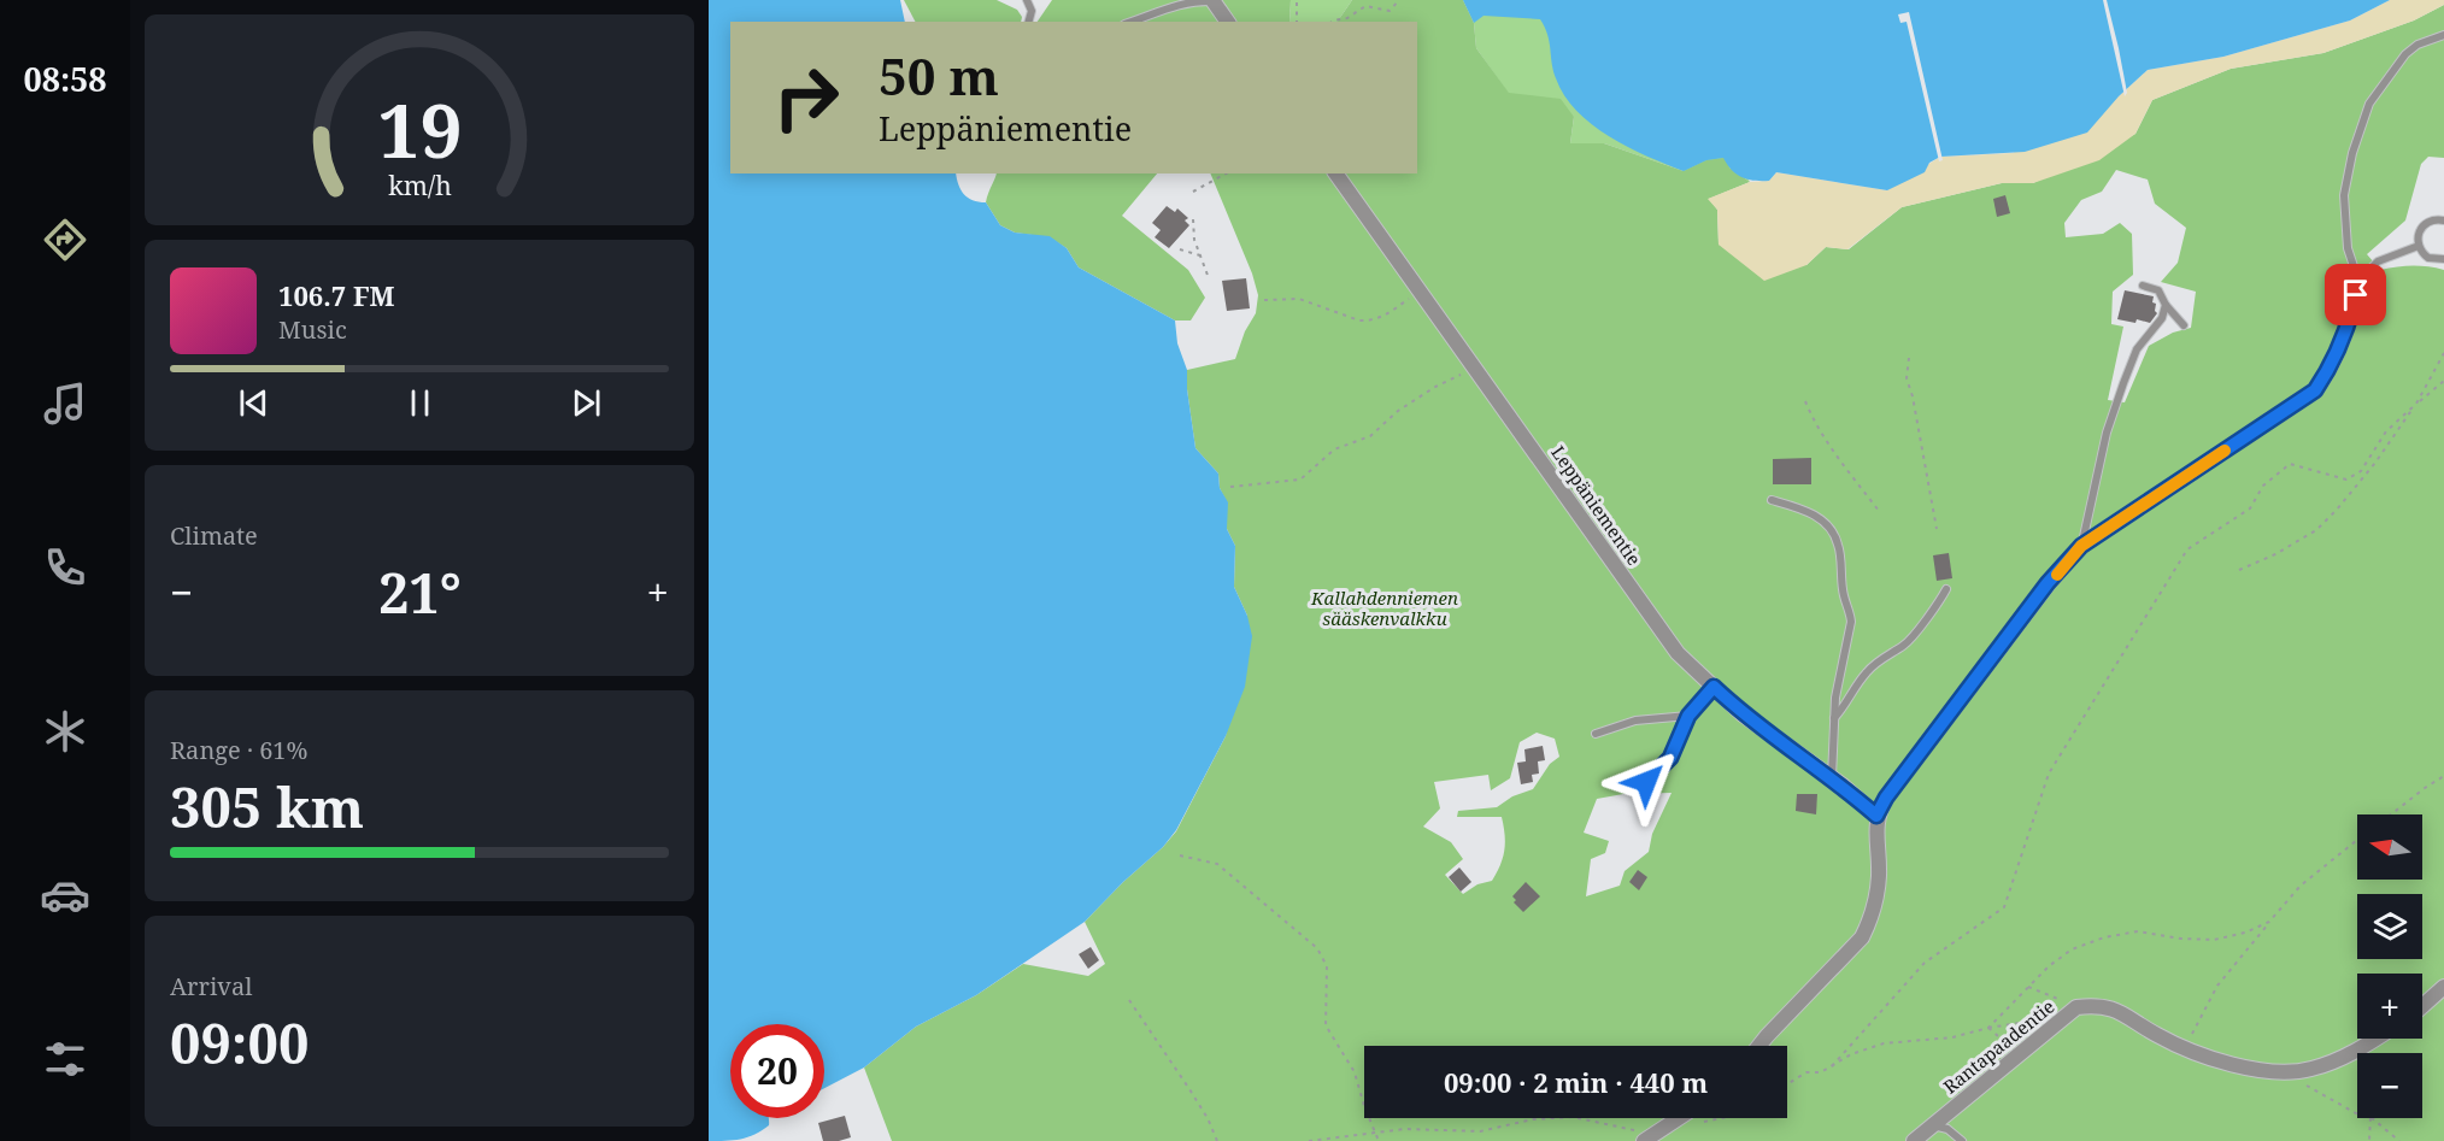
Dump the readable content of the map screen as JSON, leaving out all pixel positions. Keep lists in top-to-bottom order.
{
  "streets": {
    "street": ["Leppäniementie", "Rantapaadentie"]
  },
  "parks": ["Kallahdenniemen sääskenvalkku"],
  "north": "left",
  "page": {
    "tabs": "08:58",
    "turn": ["50 m", "Leppäniementie"],
    "song": ["106.7 FM", "Music"],
    "tile": [
      "Climate",
      ["Range · 61%", "305 km"],
      ["Arrival", "09:00"]
    ],
    "heat": ["−", "21°", "+"],
    "map_buttons": ["+", "−"],
    "limit": "20",
    "trip": "09:00 · 2 min · 440 m",
    "gauge": ["19", "km/h"]
  }
}
